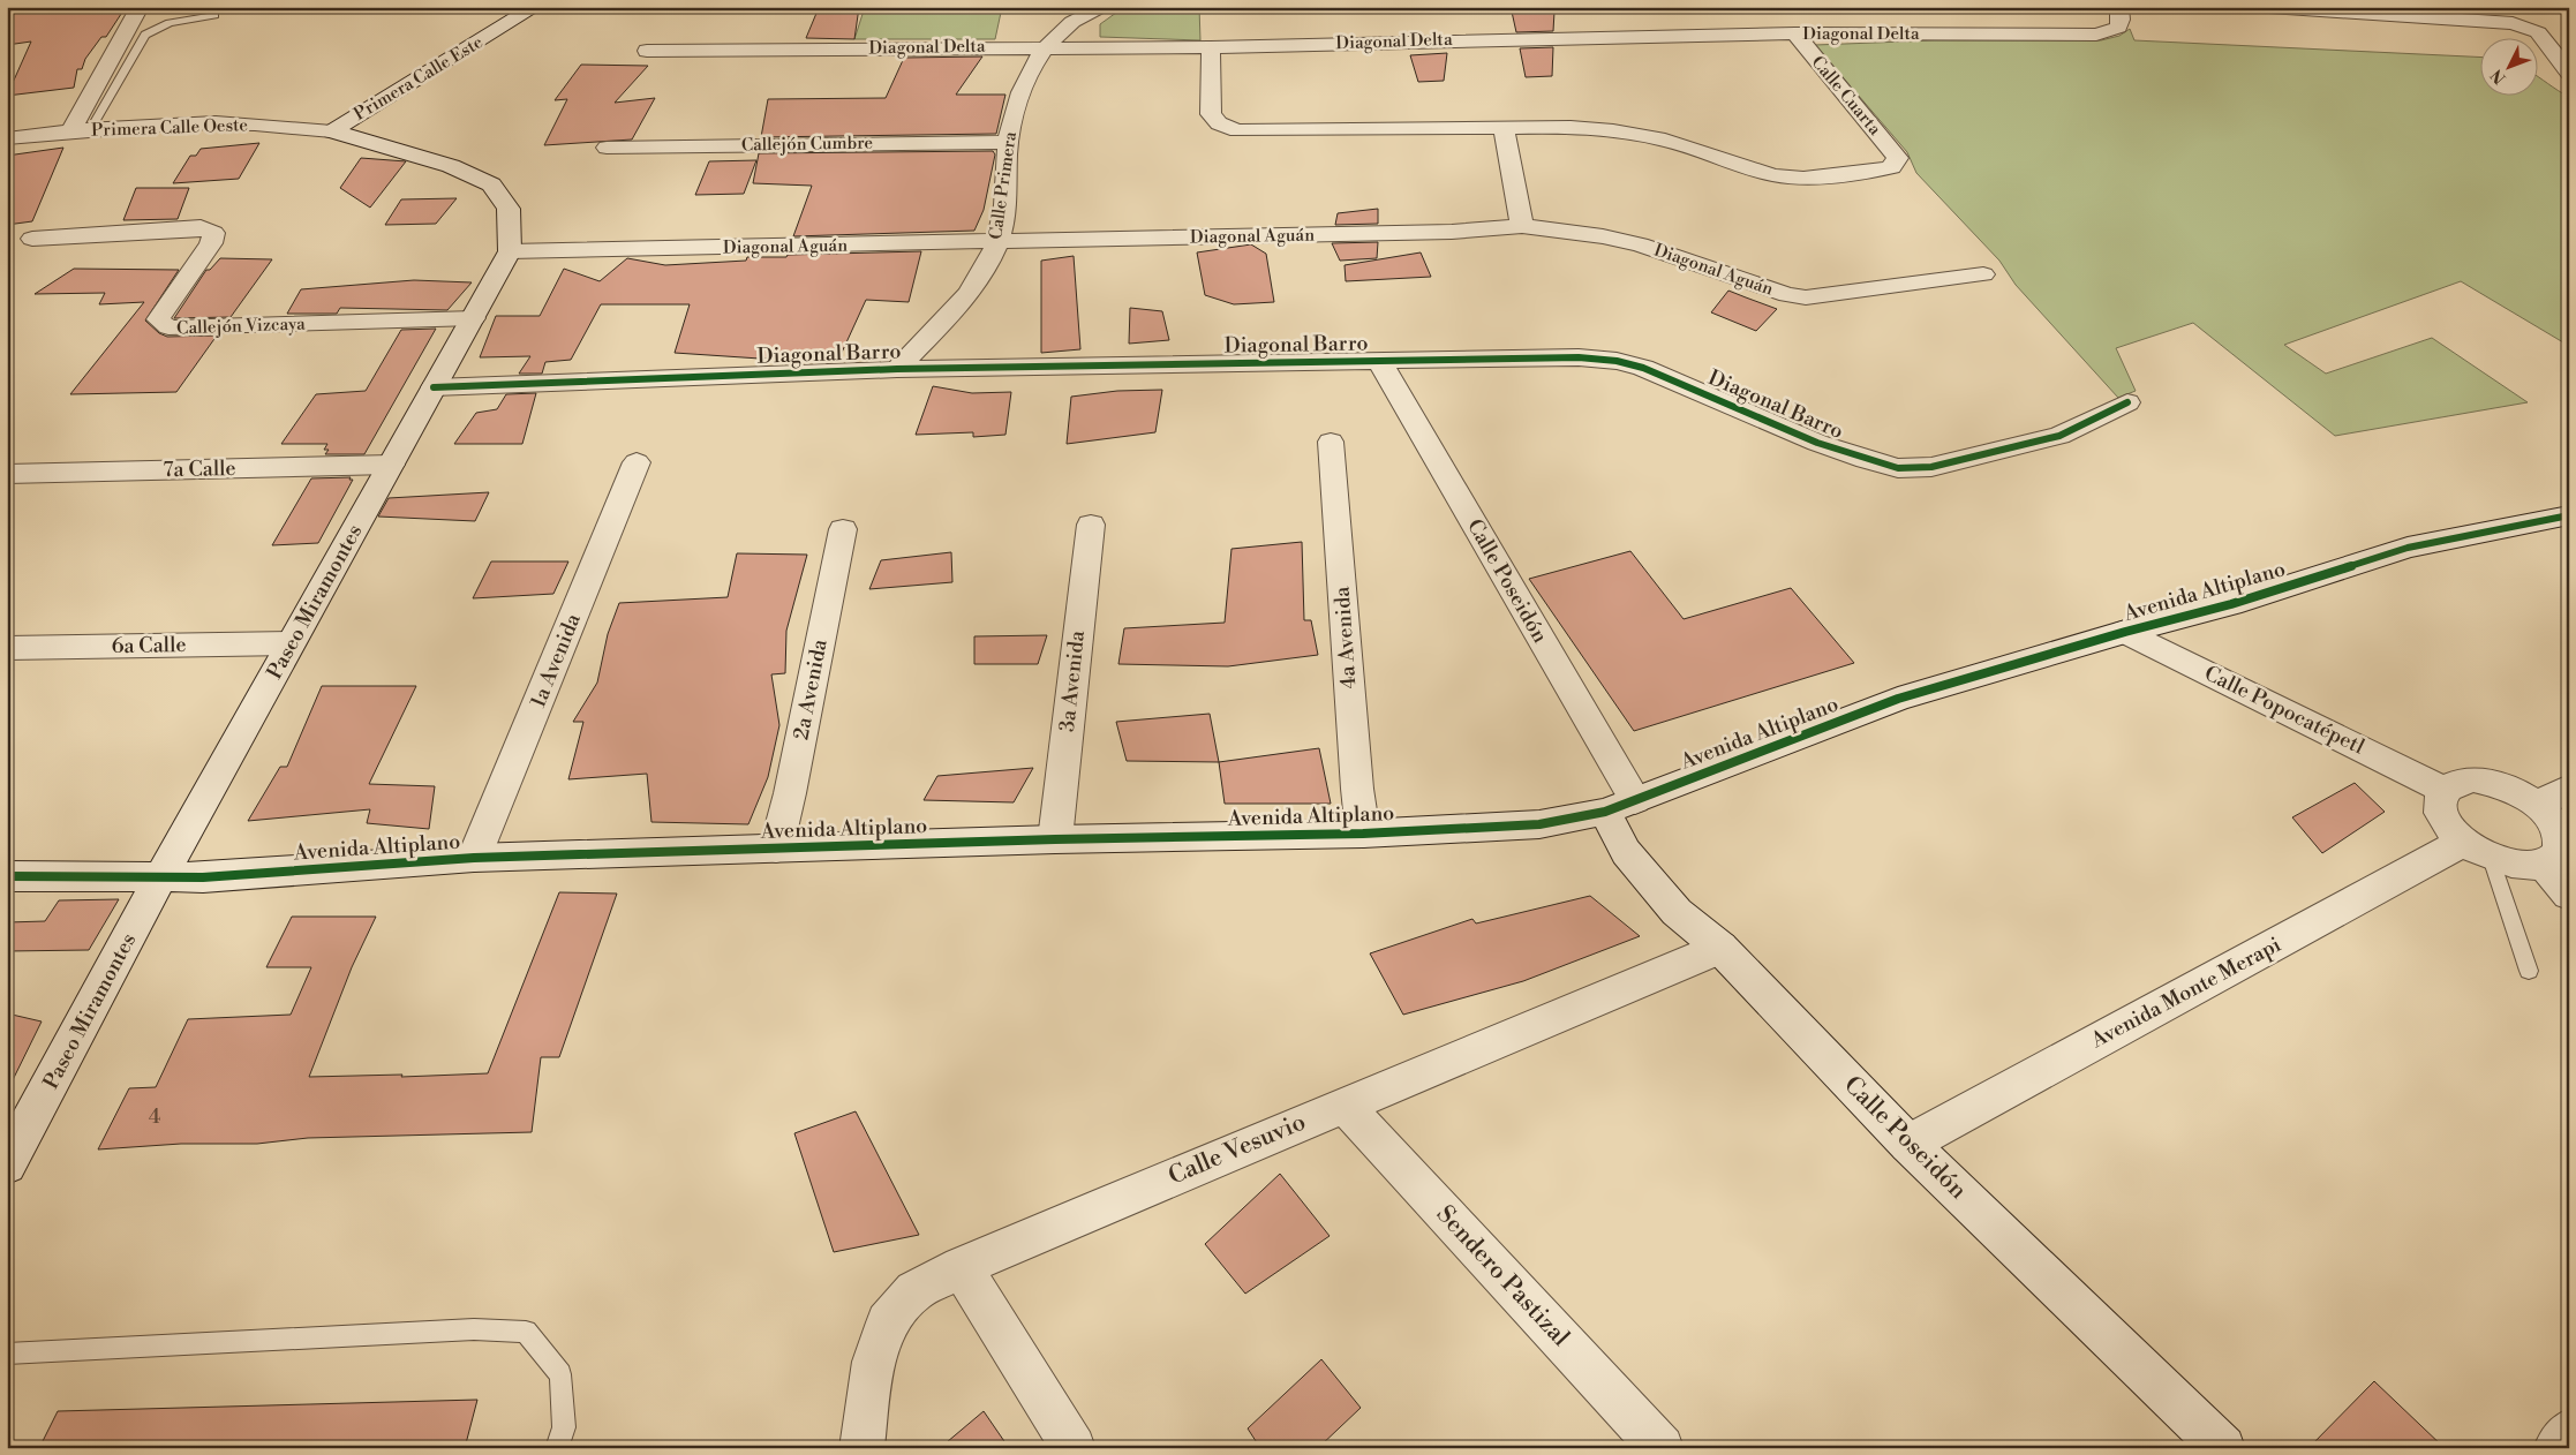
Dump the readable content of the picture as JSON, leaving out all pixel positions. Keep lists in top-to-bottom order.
{
  "streets": {
    "street": [
      "Diagonal Delta",
      "Primera Calle Este",
      "Calle Cuarta",
      "Primera Calle Oeste",
      "Callejón Cumbre",
      "Calle Primera",
      "Diagonal Aguán",
      "Callejón Vizcaya",
      "Diagonal Barro",
      "7a Calle",
      "Calle Poseidón",
      "Avenida Altiplano",
      "Paseo Miramontes",
      "4a Avenida",
      "6a Calle",
      "1a Avenida",
      "3a Avenida",
      "2a Avenida",
      "Calle Popocatépetl",
      "Avenida Monte Merapi",
      "Calle Vesuvio",
      "Sendero Pastizal"
    ]
  },
  "crossings": [
    ["Diagonal Delta", "Calle Cuarta"],
    ["Diagonal Delta", "Calle Primera"],
    ["Primera Calle Este", "Primera Calle Oeste"],
    ["Primera Calle Este", "Paseo Miramontes"],
    ["Primera Calle Oeste", "Paseo Miramontes"],
    ["Callejón Cumbre", "Calle Primera"],
    ["Calle Primera", "Diagonal Aguán"],
    ["Calle Primera", "Diagonal Barro"],
    ["Diagonal Aguán", "Paseo Miramontes"],
    ["Callejón Vizcaya", "Paseo Miramontes"],
    ["Diagonal Barro", "Calle Poseidón"],
    ["Diagonal Barro", "Paseo Miramontes"],
    ["7a Calle", "Paseo Miramontes"],
    ["Calle Poseidón", "Avenida Altiplano"],
    ["Calle Poseidón", "Avenida Monte Merapi"],
    ["Calle Poseidón", "Calle Vesuvio"],
    ["Avenida Altiplano", "Paseo Miramontes"],
    ["Avenida Altiplano", "4a Avenida"],
    ["Avenida Altiplano", "1a Avenida"],
    ["Avenida Altiplano", "3a Avenida"],
    ["Avenida Altiplano", "2a Avenida"],
    ["Avenida Altiplano", "Calle Popocatépetl"],
    ["Paseo Miramontes", "6a Calle"],
    ["Calle Vesuvio", "Sendero Pastizal"]
  ],
  "house_numbers": ["4"],
  "north": "bottom left"
}
